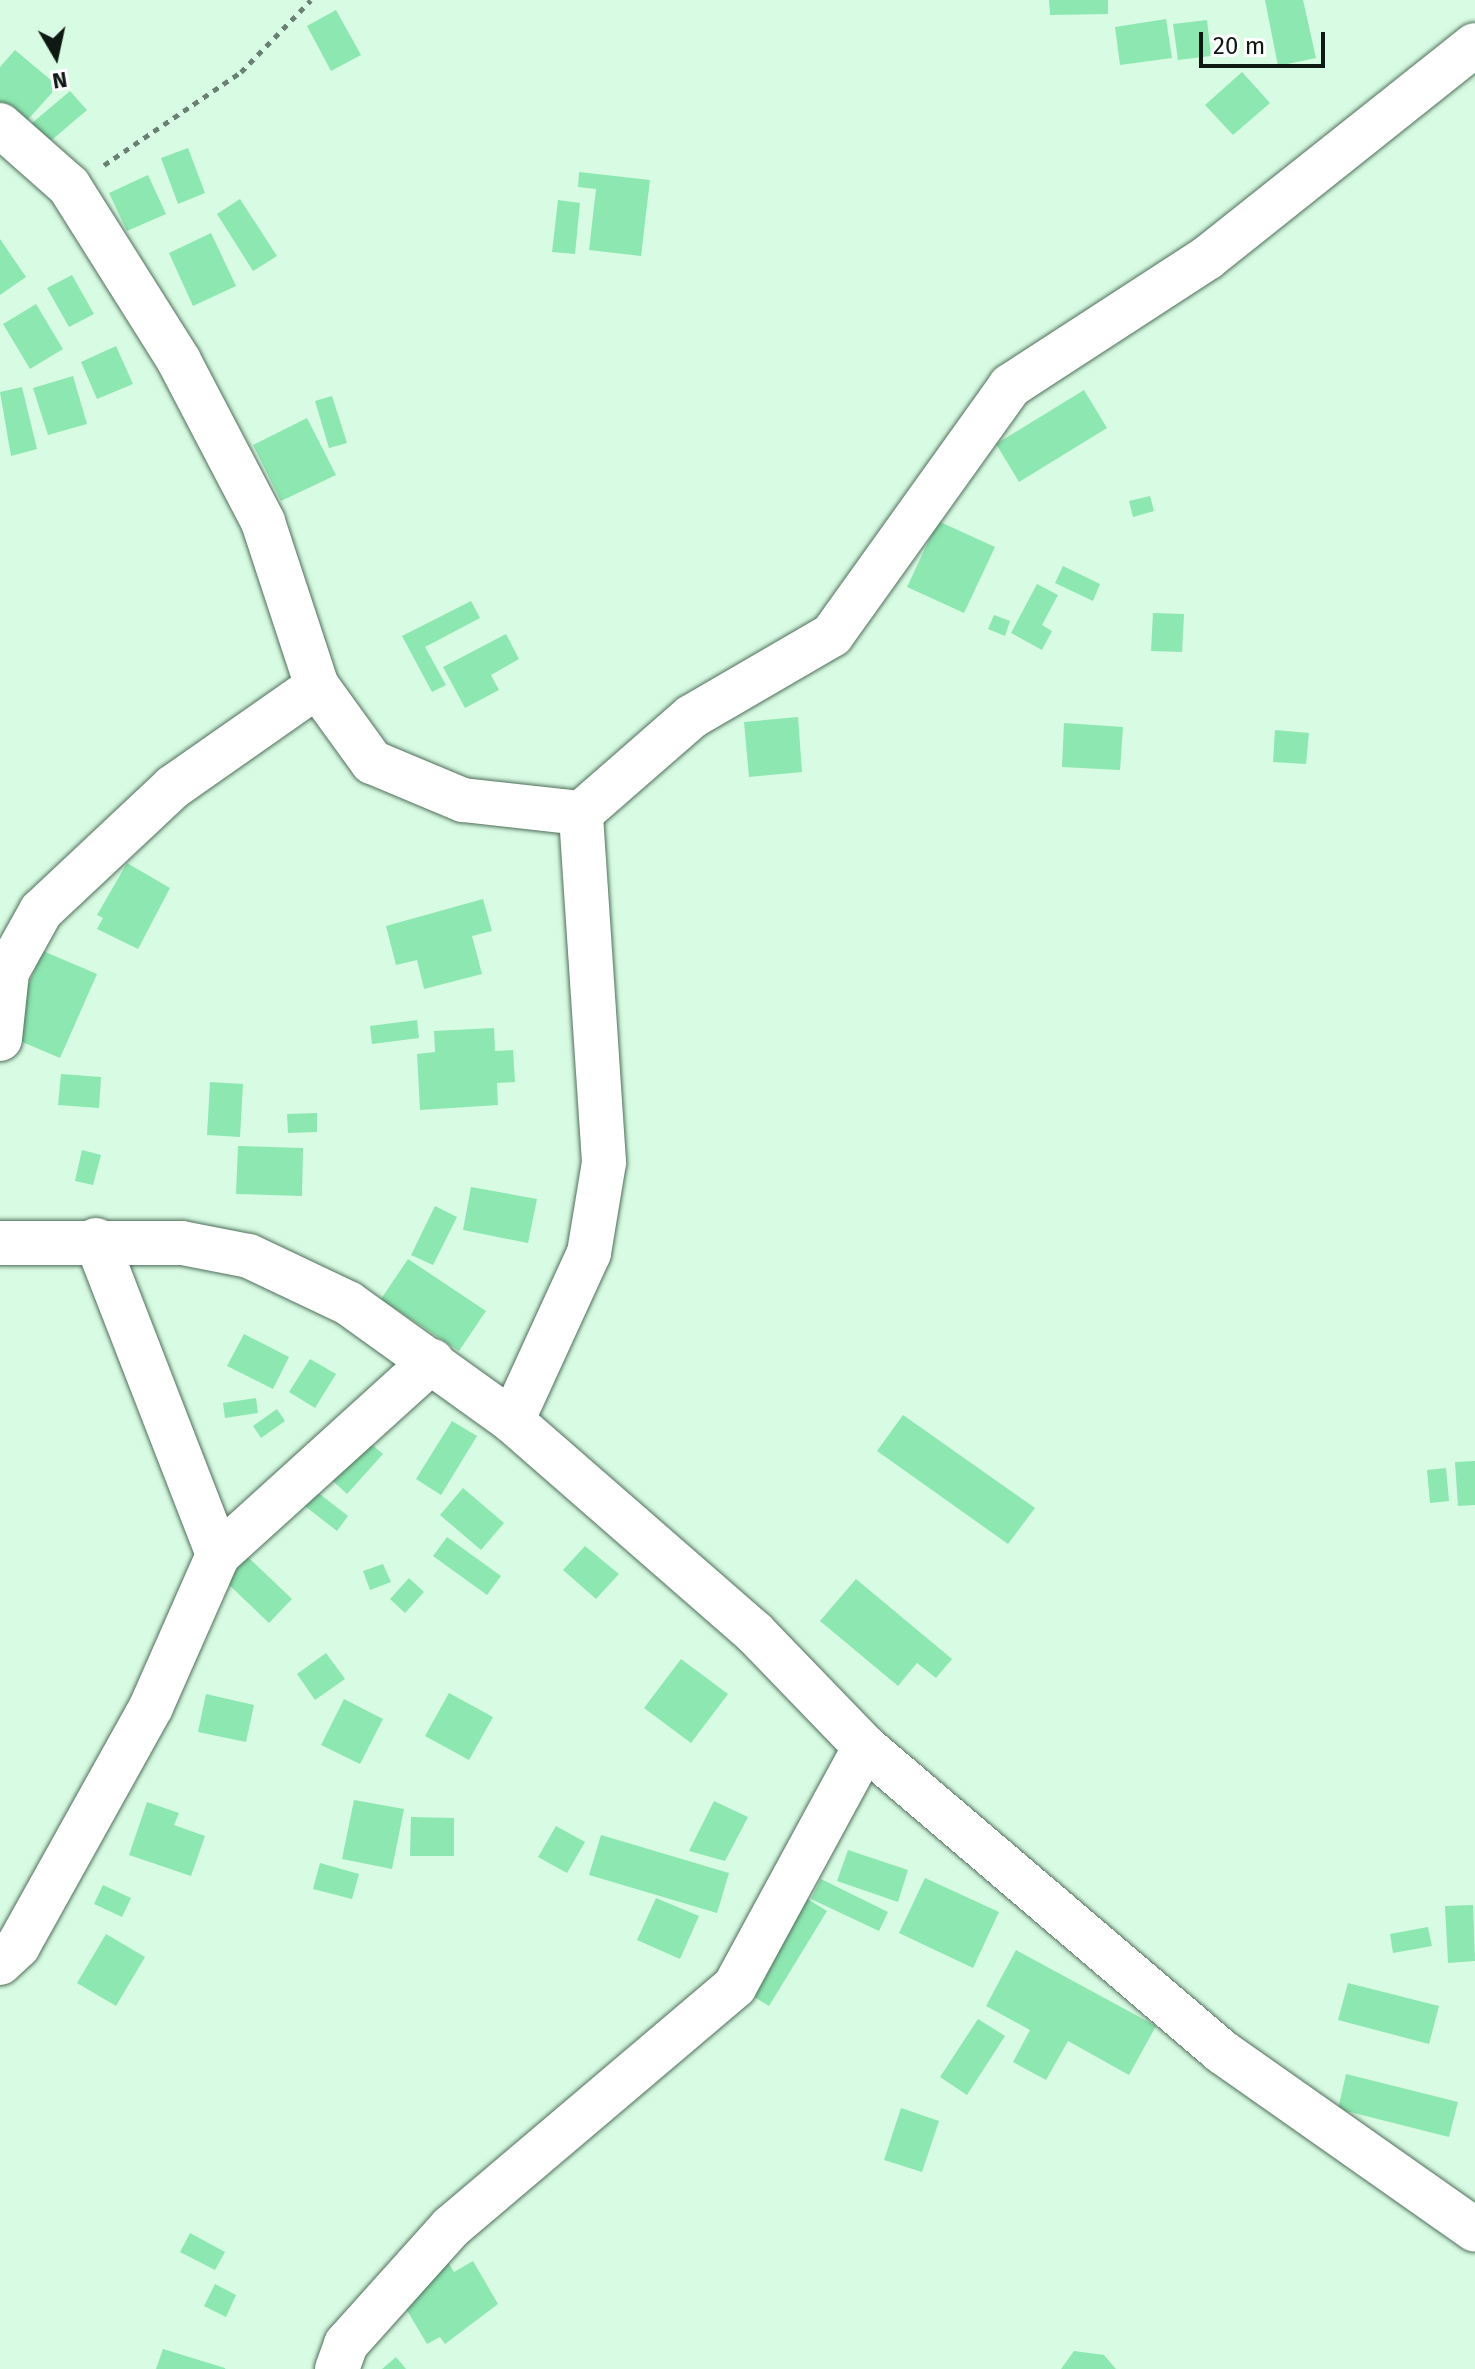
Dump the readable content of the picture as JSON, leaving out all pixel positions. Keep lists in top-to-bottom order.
{
  "scale_bar": "20 m",
  "north": "bottom"
}
